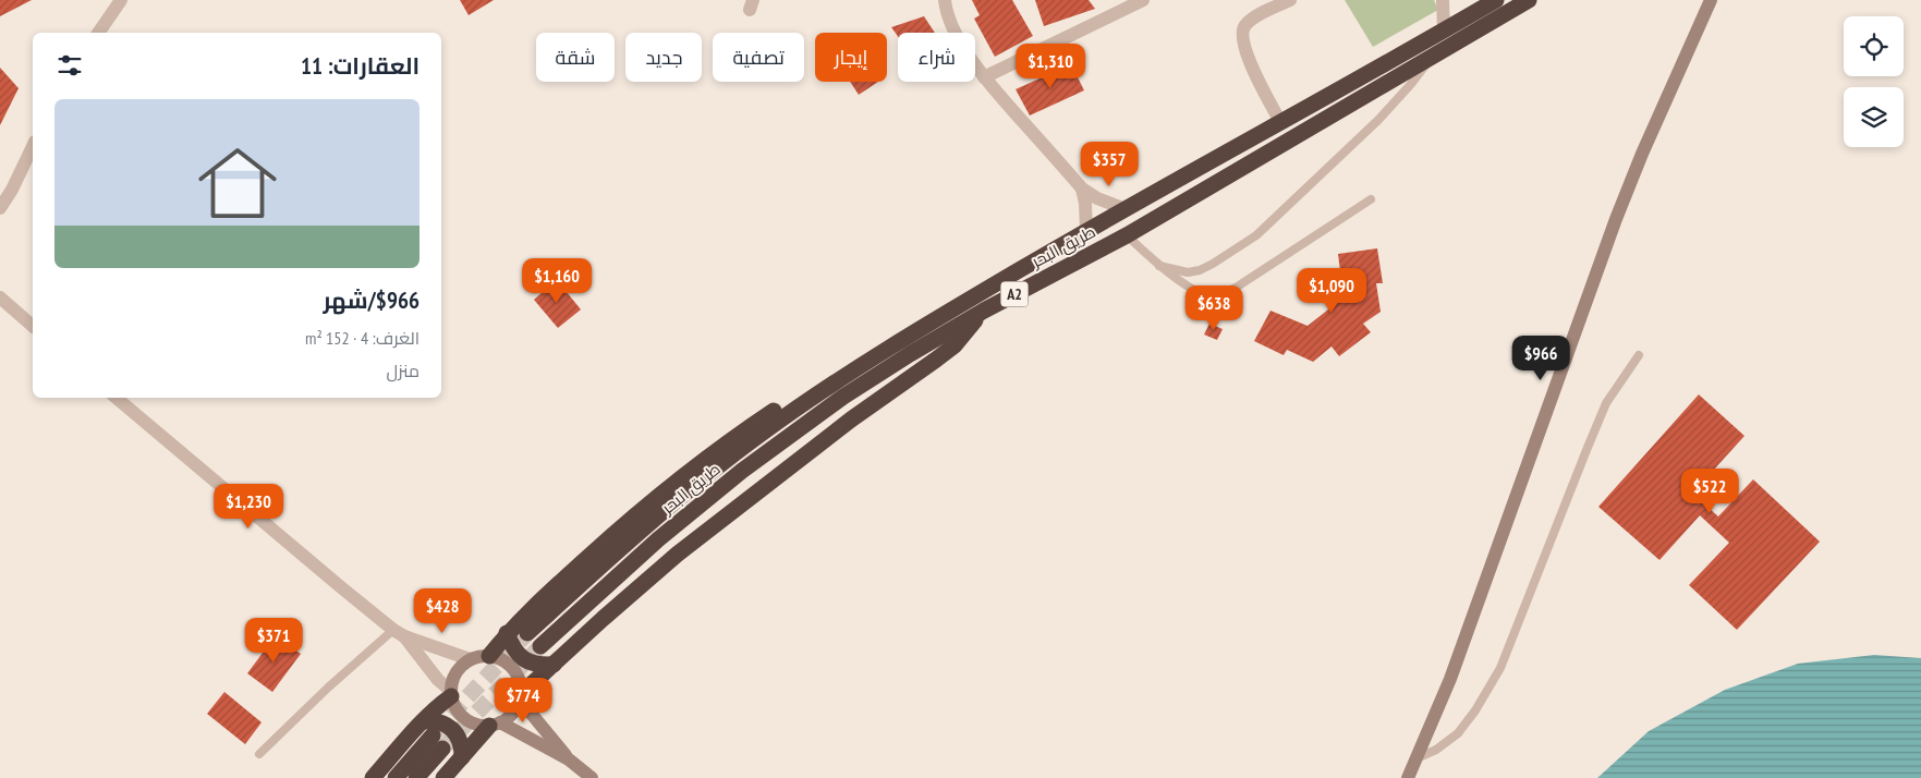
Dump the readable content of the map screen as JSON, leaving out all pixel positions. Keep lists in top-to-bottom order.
{
  "streets": {
    "highway": ["طريق البحر", "A2"]
  },
  "page": {
    "chip": [
      "شراء",
      "إيجار",
      "تصفية",
      "جديد",
      "شقة"
    ],
    "heading": "العقارات: 11",
    "price": [
      "$1,310",
      "$357",
      "$1,160",
      "$1,090",
      "$638",
      "$966",
      "$522",
      "$1,230",
      "$428",
      "$371",
      "$774"
    ],
    "list": [
      {
        "name": "$966/شهر",
        "note": "الغرف: 4 · 152 m² · منزل"
      }
    ]
  }
}
